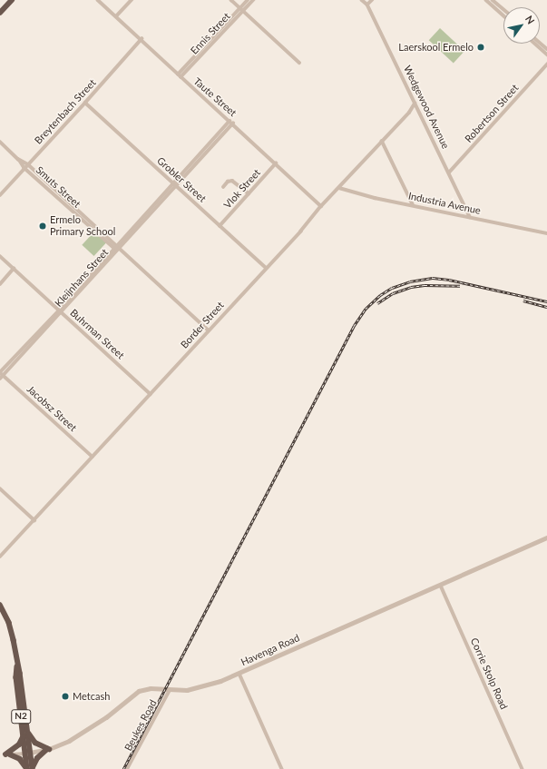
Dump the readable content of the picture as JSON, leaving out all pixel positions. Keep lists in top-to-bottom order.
{
  "streets": {
    "highway": ["N2"],
    "street": [
      "Ennis Street",
      "Taute Street",
      "Wedgewood Avenue",
      "Breytenbach Street",
      "Robertson Street",
      "Grobler Street",
      "Smuts Street",
      "Vlok Street",
      "Industria Avenue",
      "Kleijnhans Street",
      "Border Street",
      "Buhrman Street",
      "Jacobsz Street",
      "Havenga Road",
      "Corrie Stolp Road",
      "Beukes Road"
    ]
  },
  "crossings": [
    ["Ennis Street", "Taute Street"],
    ["Taute Street", "Breytenbach Street"],
    ["Taute Street", "Vlok Street"],
    ["Taute Street", "Kleijnhans Street"],
    ["Taute Street", "Border Street"],
    ["Wedgewood Avenue", "Robertson Street"],
    ["Wedgewood Avenue", "Industria Avenue"],
    ["Wedgewood Avenue", "Border Street"],
    ["Breytenbach Street", "Grobler Street"],
    ["Breytenbach Street", "Smuts Street"],
    ["Grobler Street", "Vlok Street"],
    ["Grobler Street", "Kleijnhans Street"],
    ["Grobler Street", "Border Street"],
    ["Smuts Street", "Kleijnhans Street"],
    ["Smuts Street", "Border Street"],
    ["Industria Avenue", "Border Street"],
    ["Kleijnhans Street", "Buhrman Street"],
    ["Kleijnhans Street", "Jacobsz Street"],
    ["Border Street", "Buhrman Street"],
    ["Border Street", "Jacobsz Street"],
    ["Havenga Road", "Corrie Stolp Road"],
    ["Havenga Road", "N2"],
    ["Havenga Road", "Beukes Road"]
  ],
  "places": ["Laerskool Ermelo", "Ermelo Primary School", "Metcash"],
  "north": "top right"
}
